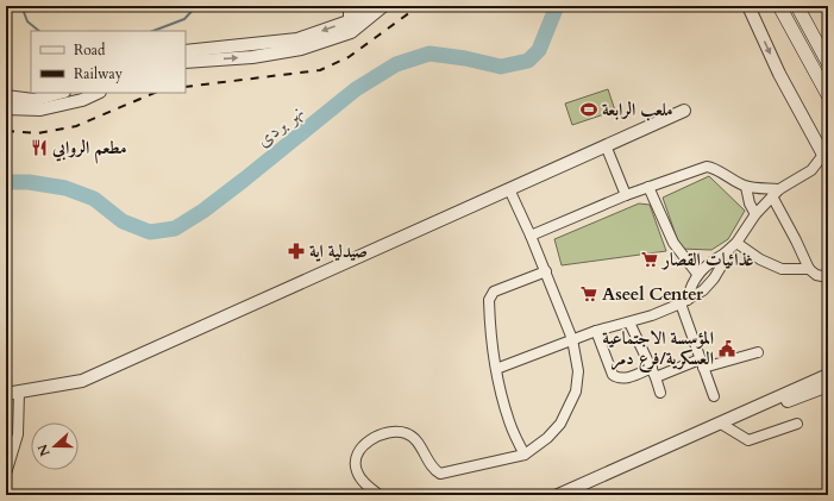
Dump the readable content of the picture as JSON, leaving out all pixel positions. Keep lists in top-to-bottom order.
{
  "water": ["نهر بردى"],
  "places": {
    "sports": ["ملعب الرابعة"],
    "restaurant": ["مطعم الروابي"],
    "pharmacy": ["صيدلية اية"],
    "supermarket": ["غذائيات القصار", "Aseel Center"],
    "public building": ["المؤسسة الاجتماعية العسكرية/فرع دمر"]
  },
  "legend": ["Road", "Railway"],
  "north": "left"
}
